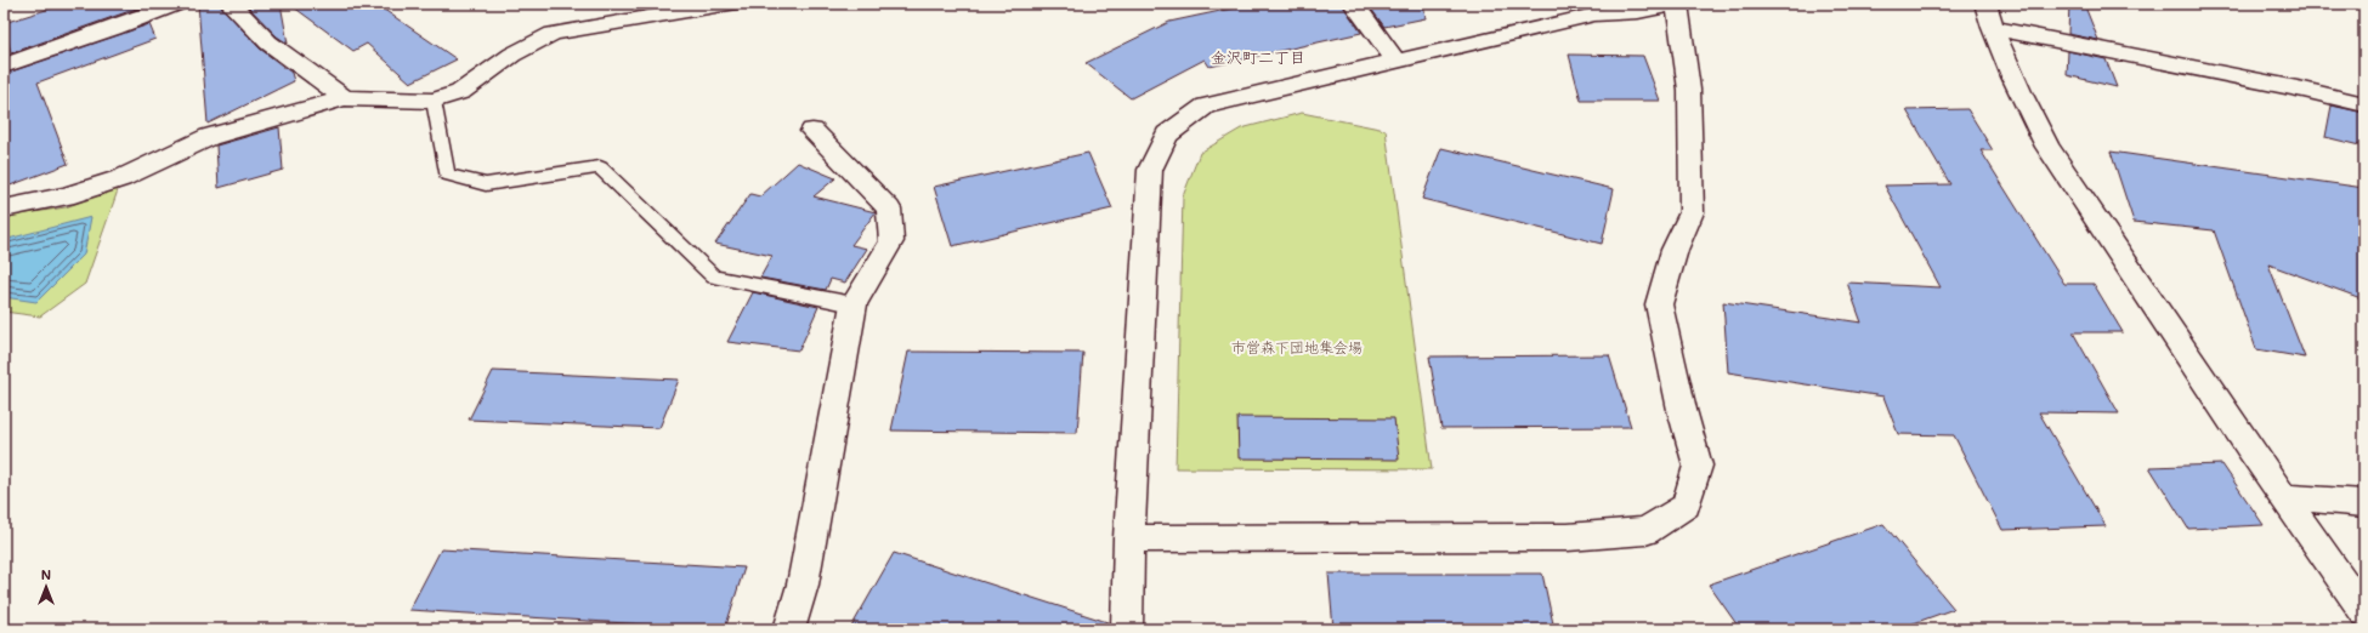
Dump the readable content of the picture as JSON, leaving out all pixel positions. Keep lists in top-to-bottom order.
{
  "districts": ["金沢町二丁目"],
  "parks": ["市営森下団地集会場"],
  "north": "top"
}
